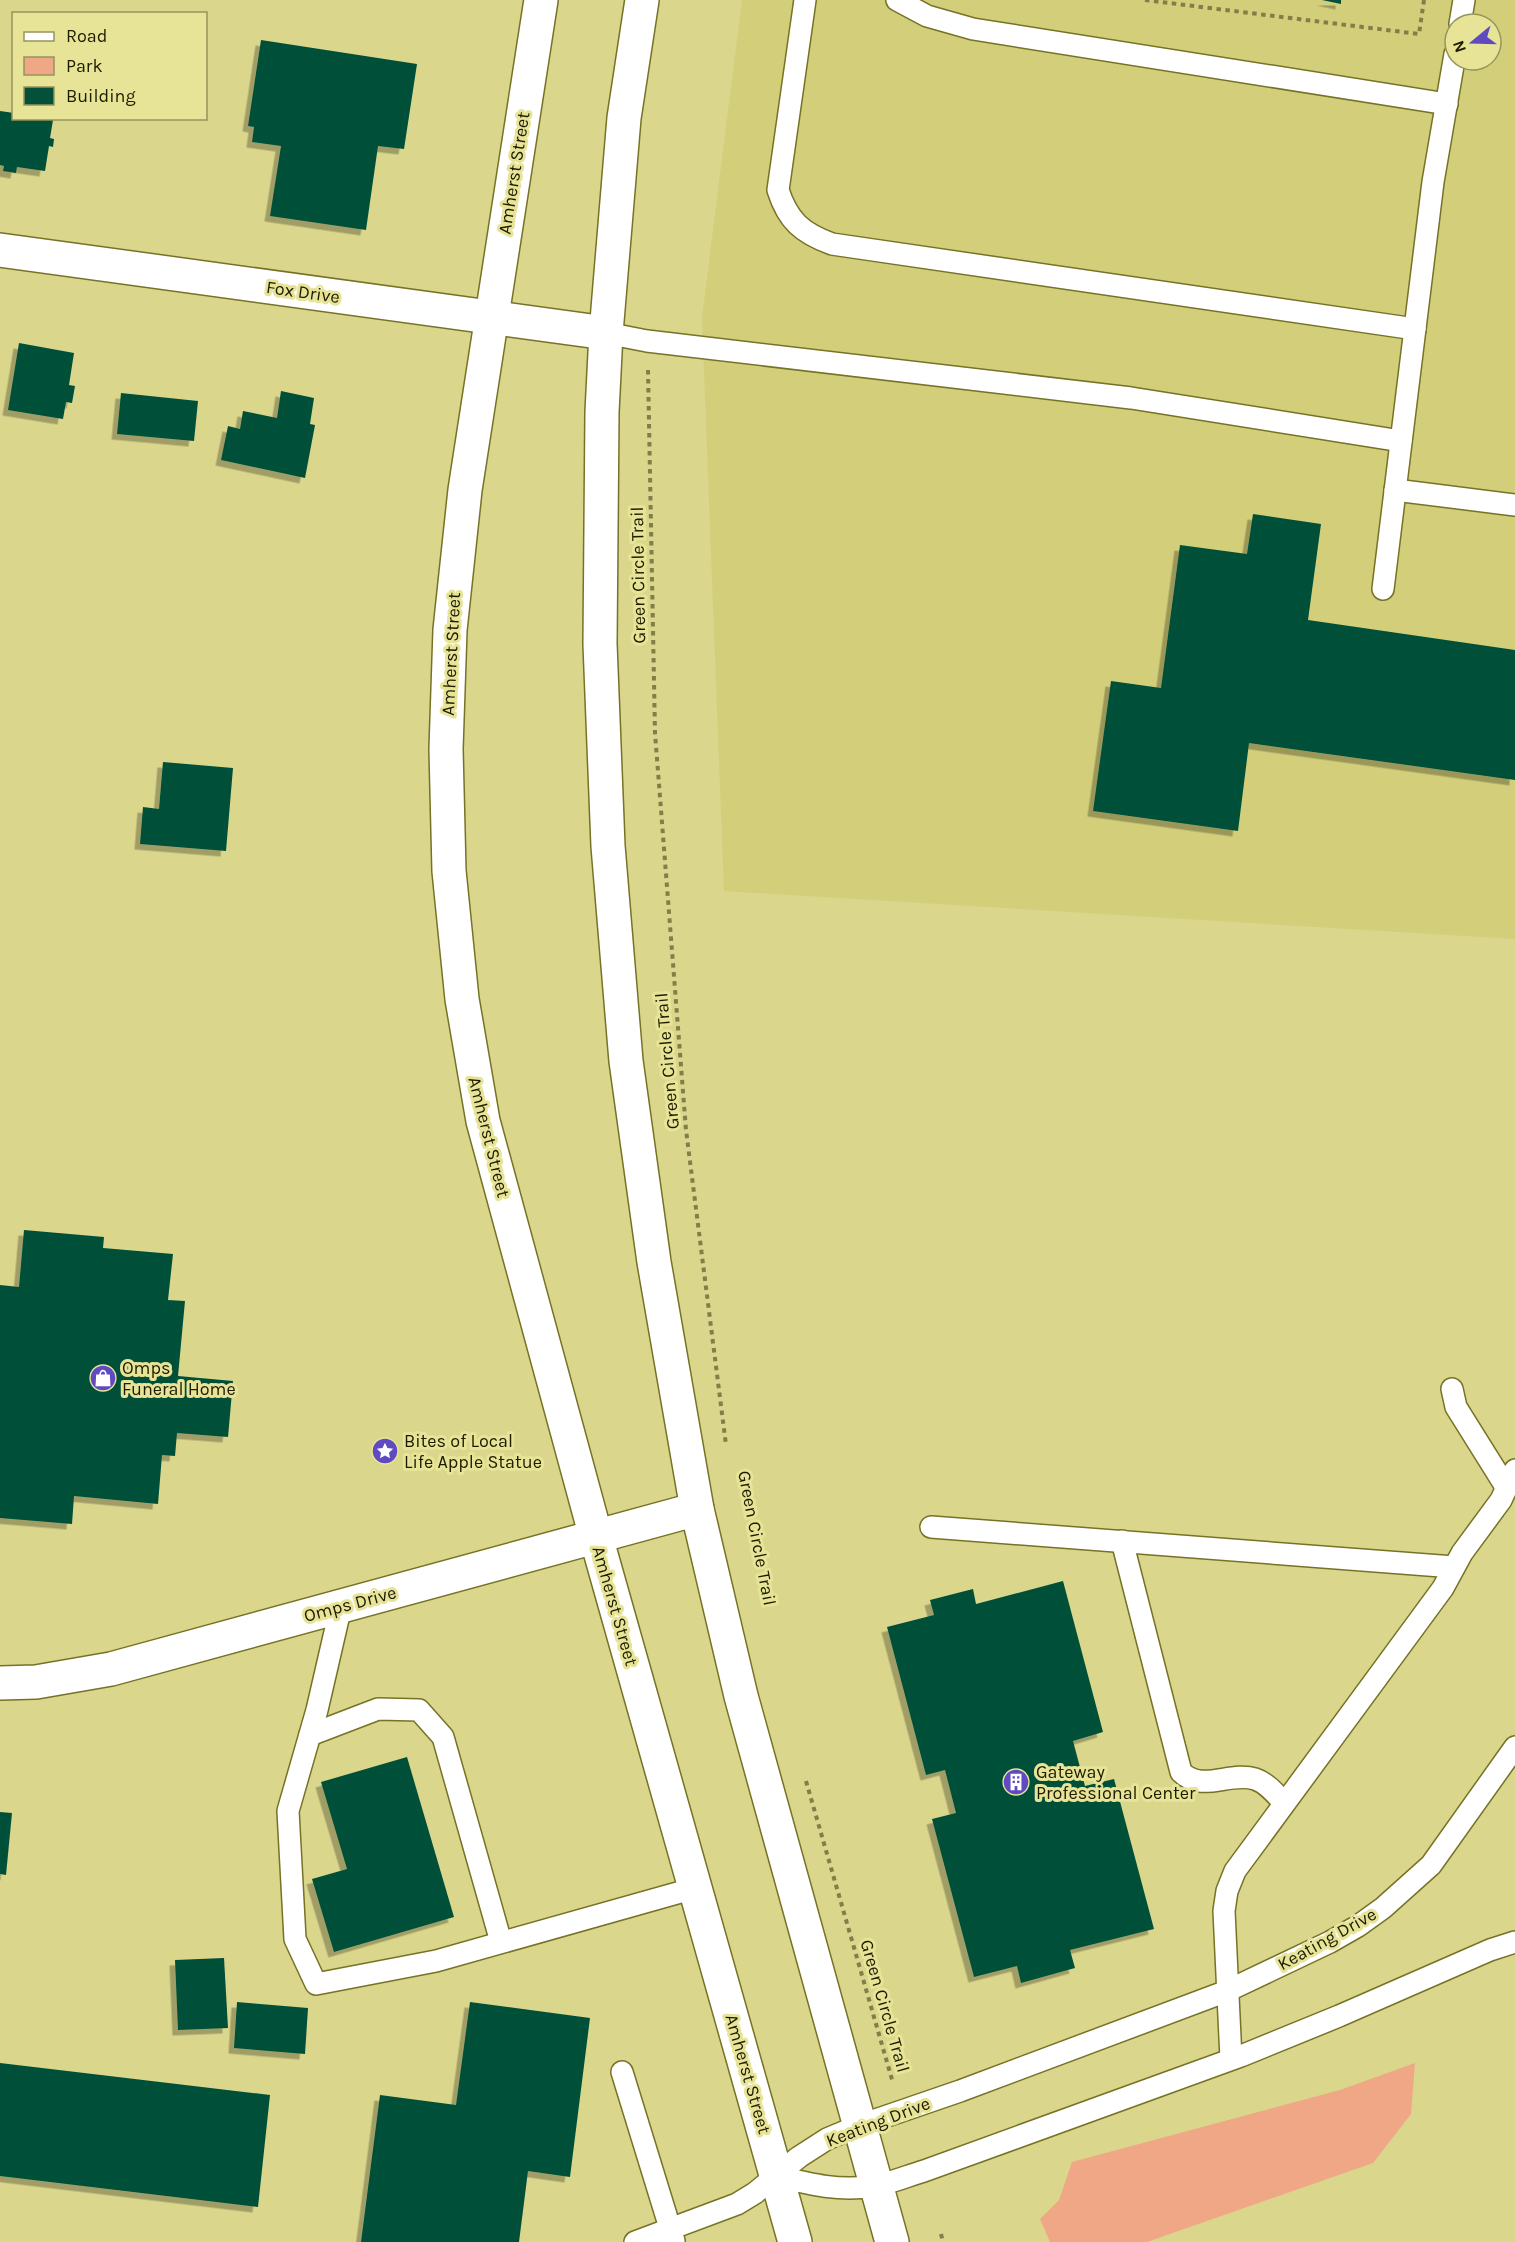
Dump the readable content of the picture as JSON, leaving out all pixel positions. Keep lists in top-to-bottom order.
{
  "streets": {
    "main road": ["Amherst Street", "Fox Drive", "Omps Drive"],
    "lane": ["Keating Drive"],
    "path": ["Green Circle Trail"]
  },
  "crossings": [
    ["Amherst Street", "Fox Drive"],
    ["Amherst Street", "Omps Drive"],
    ["Amherst Street", "Keating Drive"]
  ],
  "places": {
    "shop": ["Omps Funeral Home"],
    "place": ["Bites of Local Life Apple Statue"],
    "building": ["Gateway Professional Center"]
  },
  "legend": ["Road", "Park", "Building"],
  "north": "left"
}
